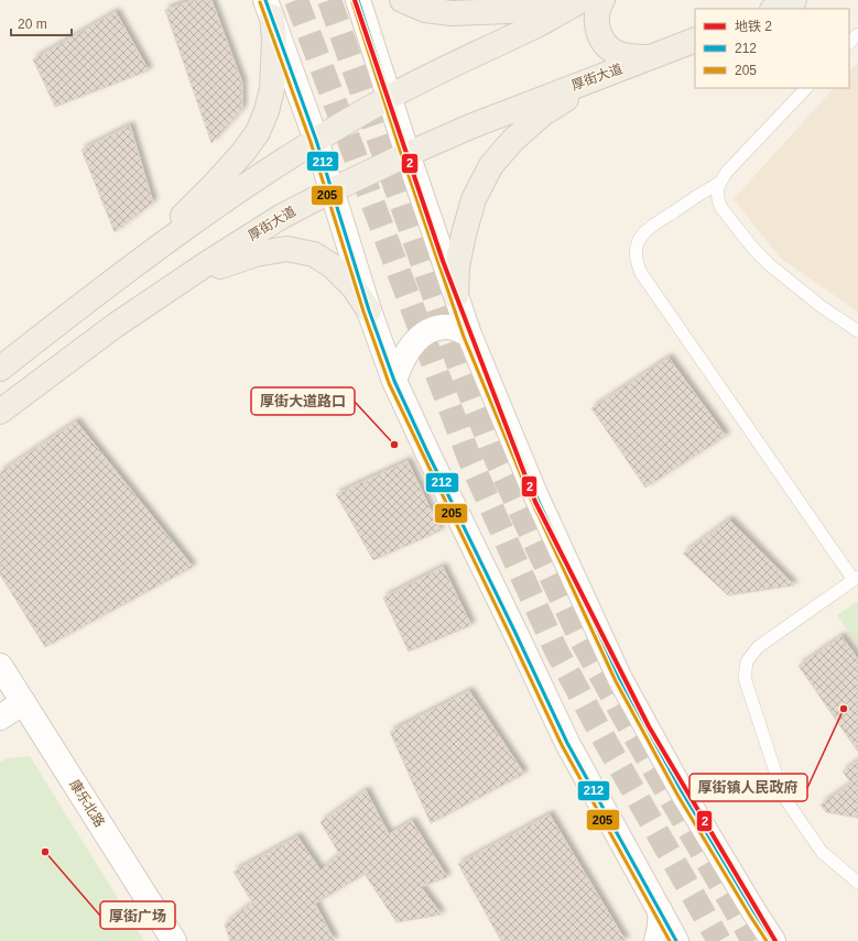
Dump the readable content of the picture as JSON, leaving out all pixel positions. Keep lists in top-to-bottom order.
{
  "streets": {
    "main road": ["厚街大道", "康乐北路"]
  },
  "places": ["厚街大道路口", "厚街镇人民政府", "厚街广场"],
  "lines": ["metro line 2", "transit line 212", "transit line 205"],
  "legend": ["地铁 2", "212", "205"],
  "scale_bar": "20 m"
}
